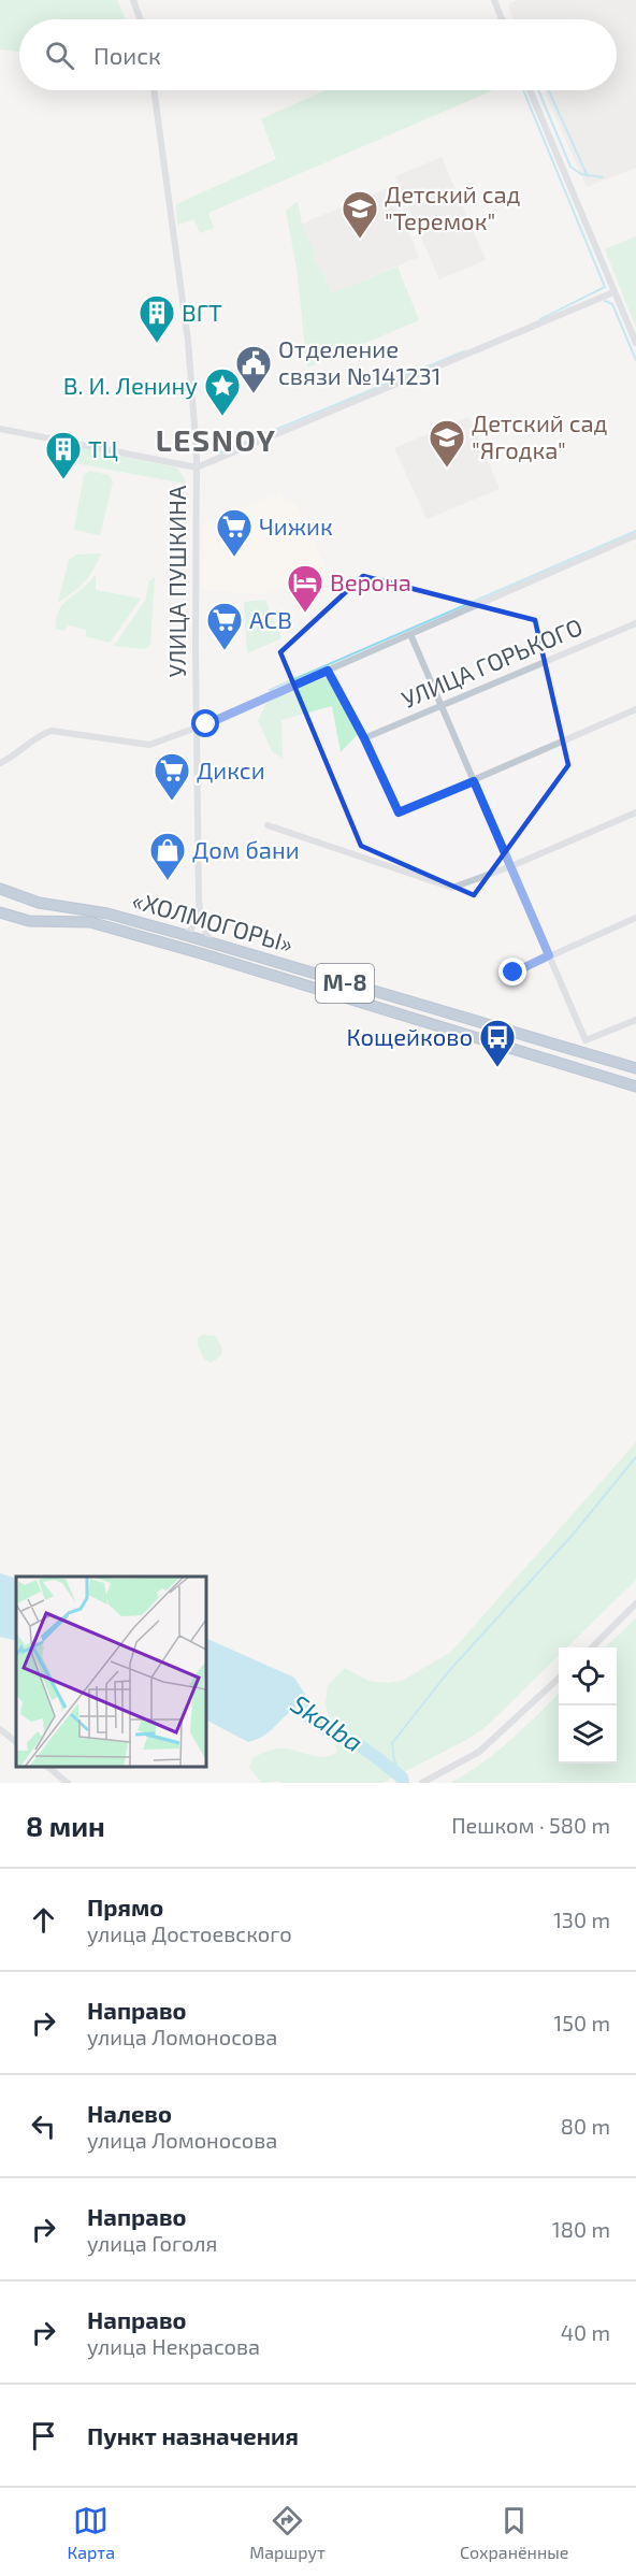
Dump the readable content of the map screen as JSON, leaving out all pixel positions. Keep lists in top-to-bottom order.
{
  "streets": {
    "highway": ["«ХОЛМОГОРЫ»", "М-8"],
    "street": ["УЛИЦА ПУШКИНА", "УЛИЦА ГОРЬКОГО"]
  },
  "districts": ["LESNOY"],
  "water": ["Skalba"],
  "places": {
    "school or university": ["Детский сад \"Теремок\"", "Детский сад \"Ягодка\""],
    "building": ["ВГТ", "ТЦ"],
    "public building": ["Отделение связи №141231"],
    "place": ["В. И. Ленину"],
    "supermarket": ["Чижик", "АСВ", "Дикси"],
    "hotel": ["Верона"],
    "shop": ["Дом бани"],
    "bus stop": ["Кощейково"]
  },
  "page": {
    "search": "Поиск",
    "heading": ["8 мин", "Пешком · 580 m"],
    "list": [
      ["Прямо", "улица Достоевского", "130 m"],
      ["Направо", "улица Ломоносова", "150 m"],
      ["Налево", "улица Ломоносова", "80 m"],
      ["Направо", "улица Гоголя", "180 m"],
      ["Направо", "улица Некрасова", "40 m"],
      "Пункт назначения"
    ],
    "nav": ["Карта", "Маршрут", "Сохранённые"]
  }
}
